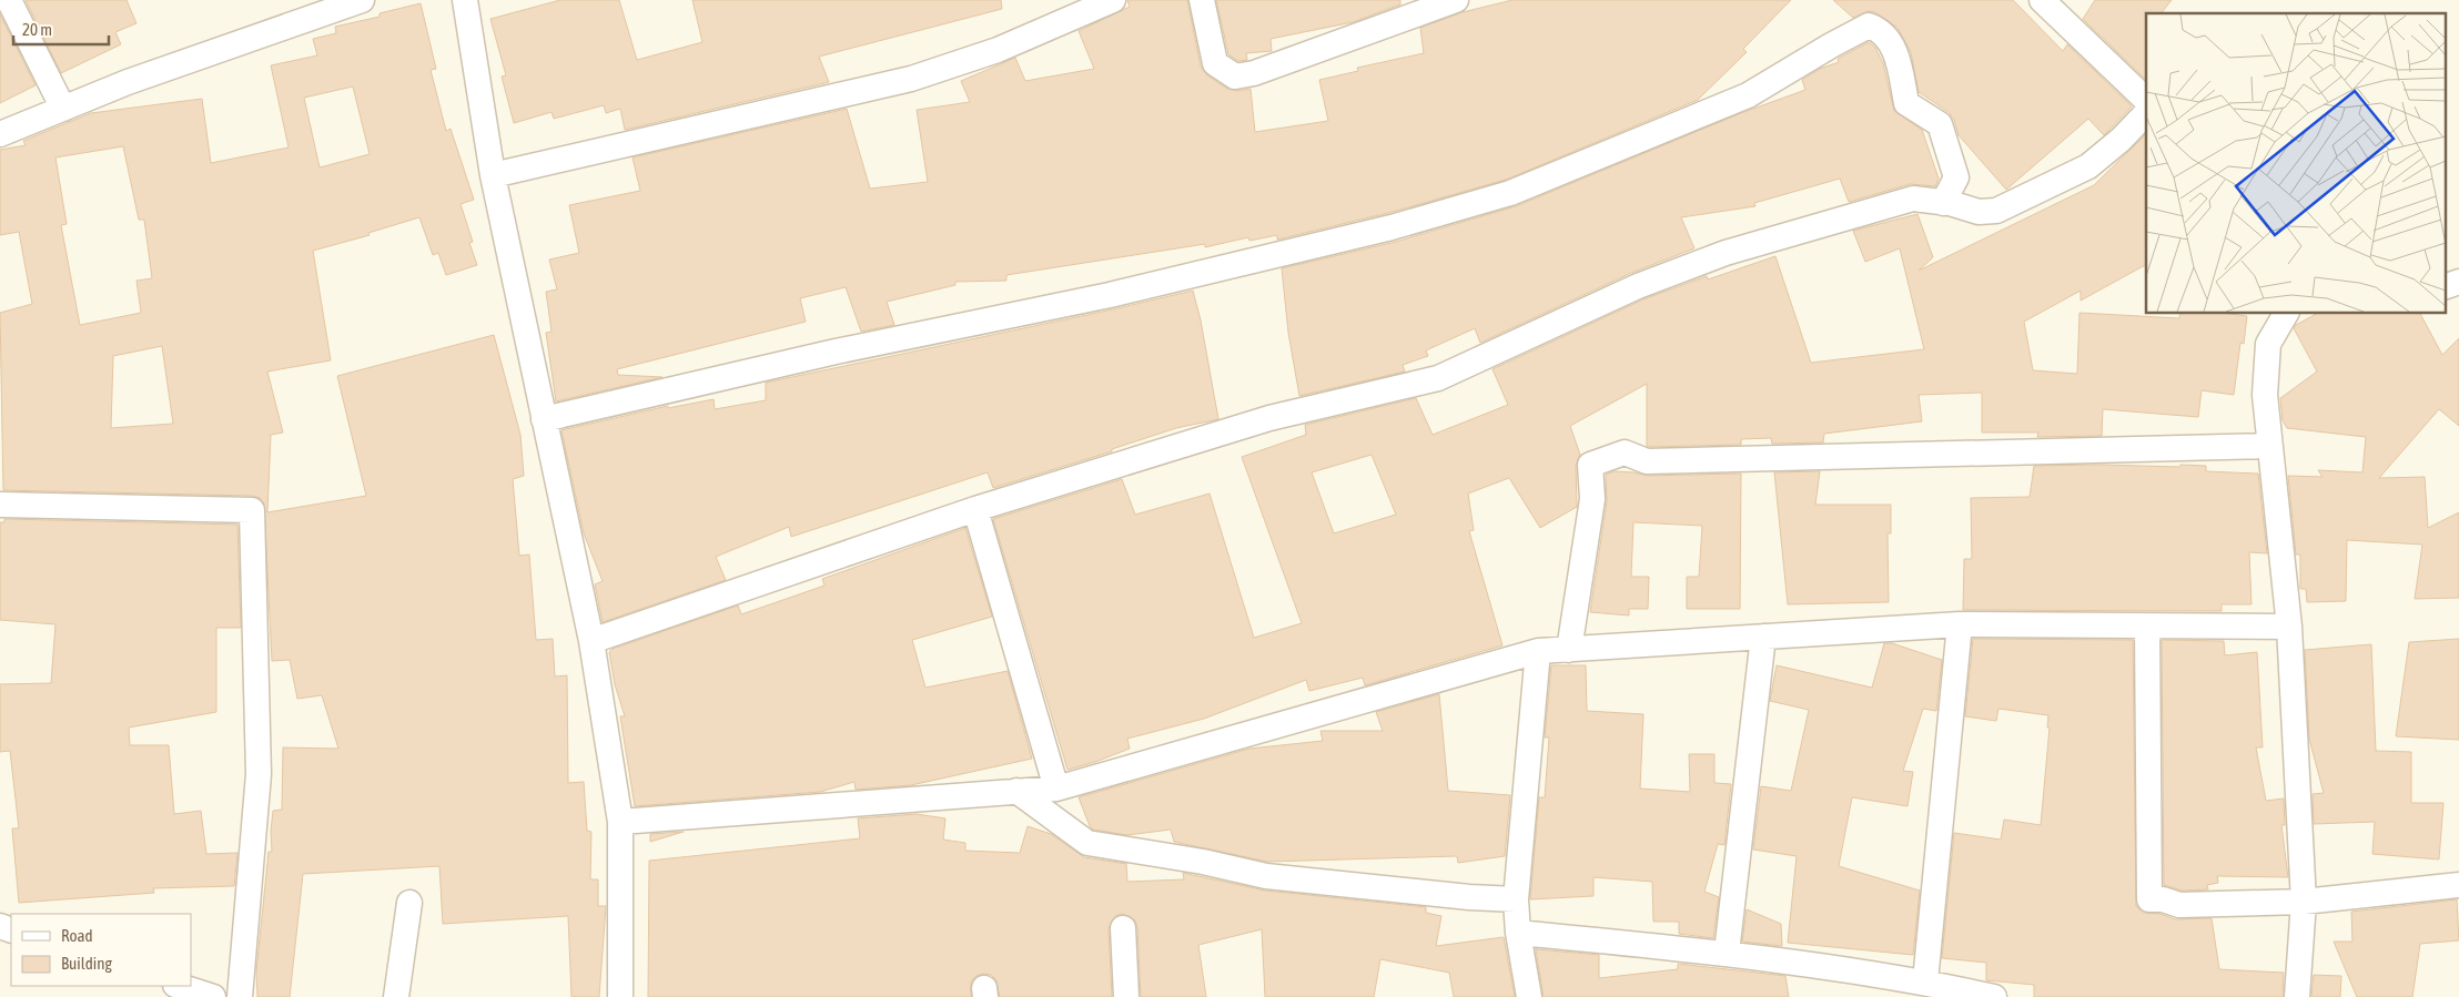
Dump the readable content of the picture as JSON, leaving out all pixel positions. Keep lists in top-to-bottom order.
{
  "legend": ["Road", "Building"],
  "scale_bar": "20 m"
}
